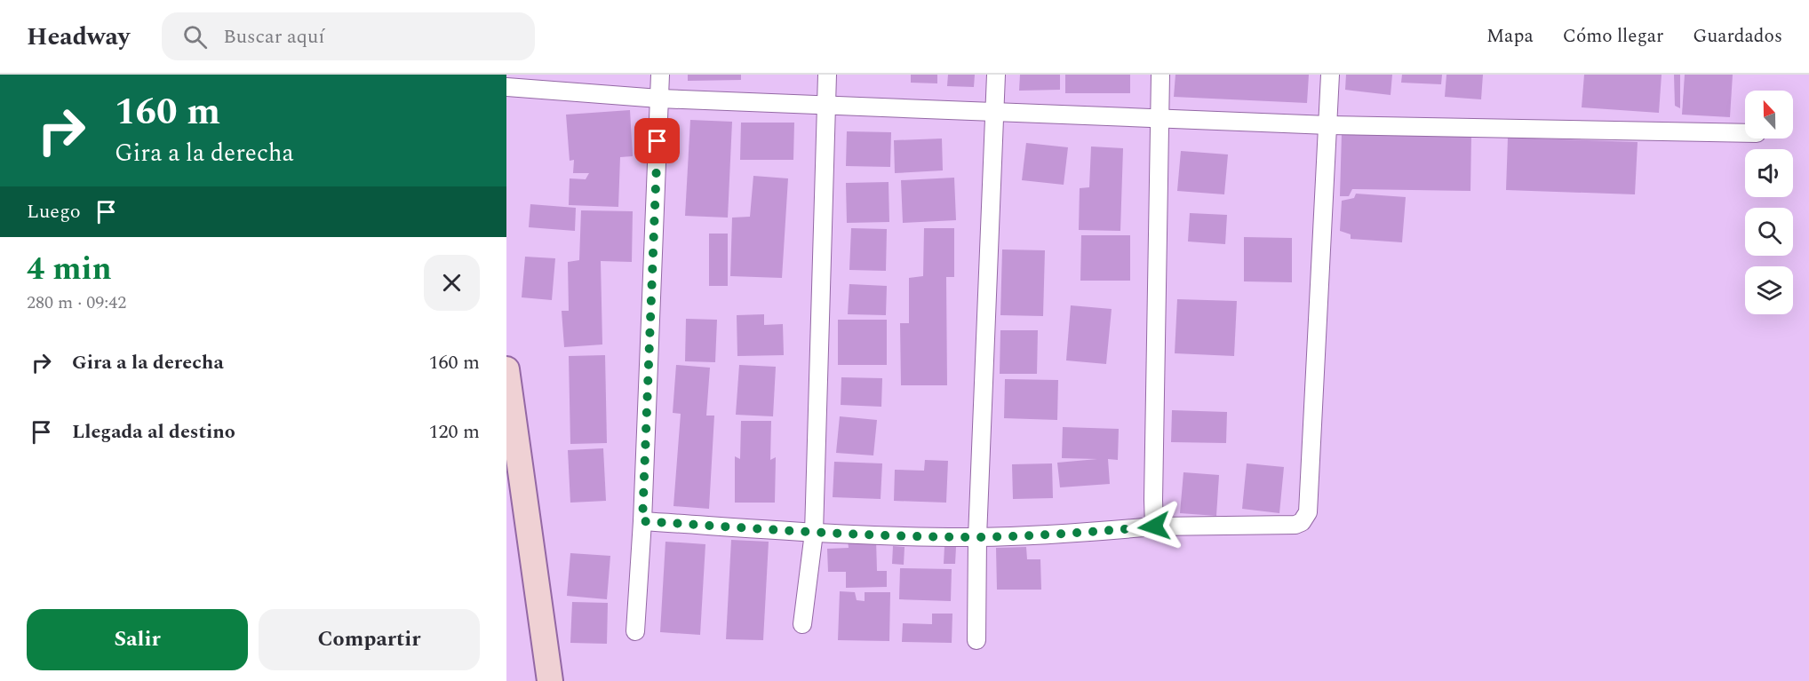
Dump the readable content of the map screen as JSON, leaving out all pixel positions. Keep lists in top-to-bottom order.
{
  "north": "top",
  "page": {
    "header": "Headway",
    "search": "Buscar aquí",
    "nav": ["Mapa", "Cómo llegar", "Guardados"],
    "turn": ["160 m", "Gira a la derecha"],
    "then": "Luego",
    "heading": ["4 min", "280 m · 09:42"],
    "list": [
      {
        "name": "Gira a la derecha",
        "value": "160 m"
      },
      {
        "name": "Llegada al destino",
        "value": "120 m"
      }
    ],
    "buttons": ["Salir", "Compartir"]
  }
}
